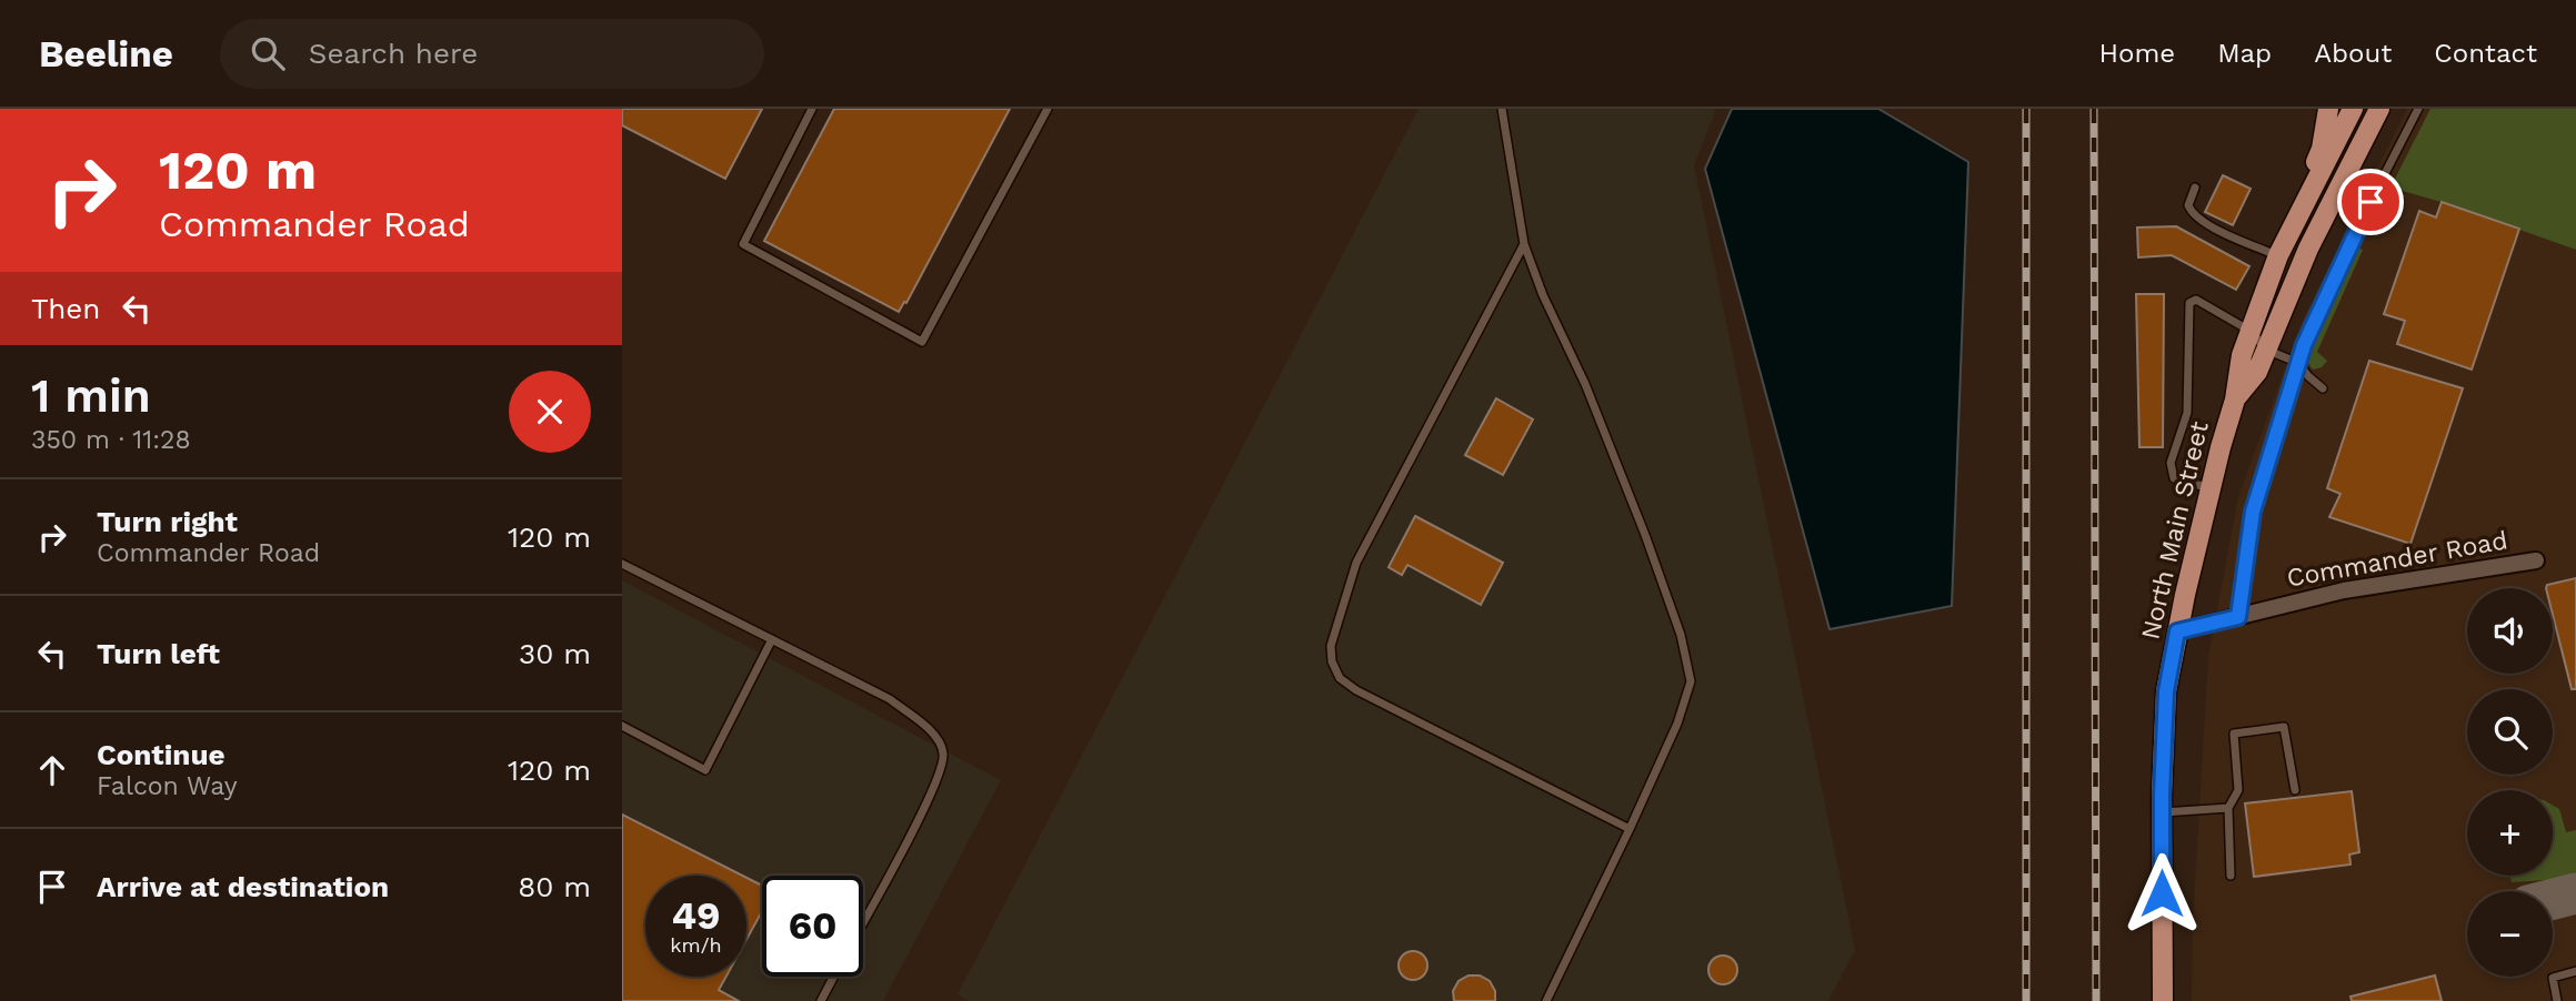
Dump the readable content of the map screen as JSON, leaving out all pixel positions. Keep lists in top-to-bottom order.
{
  "streets": {
    "main road": ["North Main Street"],
    "street": ["Commander Road"]
  },
  "crossings": [
    ["North Main Street", "Commander Road"]
  ],
  "page": {
    "header": "Beeline",
    "search": "Search here",
    "nav": [
      "Home",
      "Map",
      "About",
      "Contact"
    ],
    "turn": ["120 m", "Commander Road"],
    "then": "Then",
    "heading": ["1 min", "350 m · 11:28"],
    "list": [
      {
        "name": "Turn right",
        "note": "Commander Road",
        "value": "120 m"
      },
      {
        "name": "Turn left",
        "value": "30 m"
      },
      {
        "name": "Continue",
        "note": "Falcon Way",
        "value": "120 m"
      },
      {
        "name": "Arrive at destination",
        "value": "80 m"
      }
    ],
    "map_buttons": ["+", "−"],
    "speed": "49 km/h",
    "limit": "60"
  }
}
